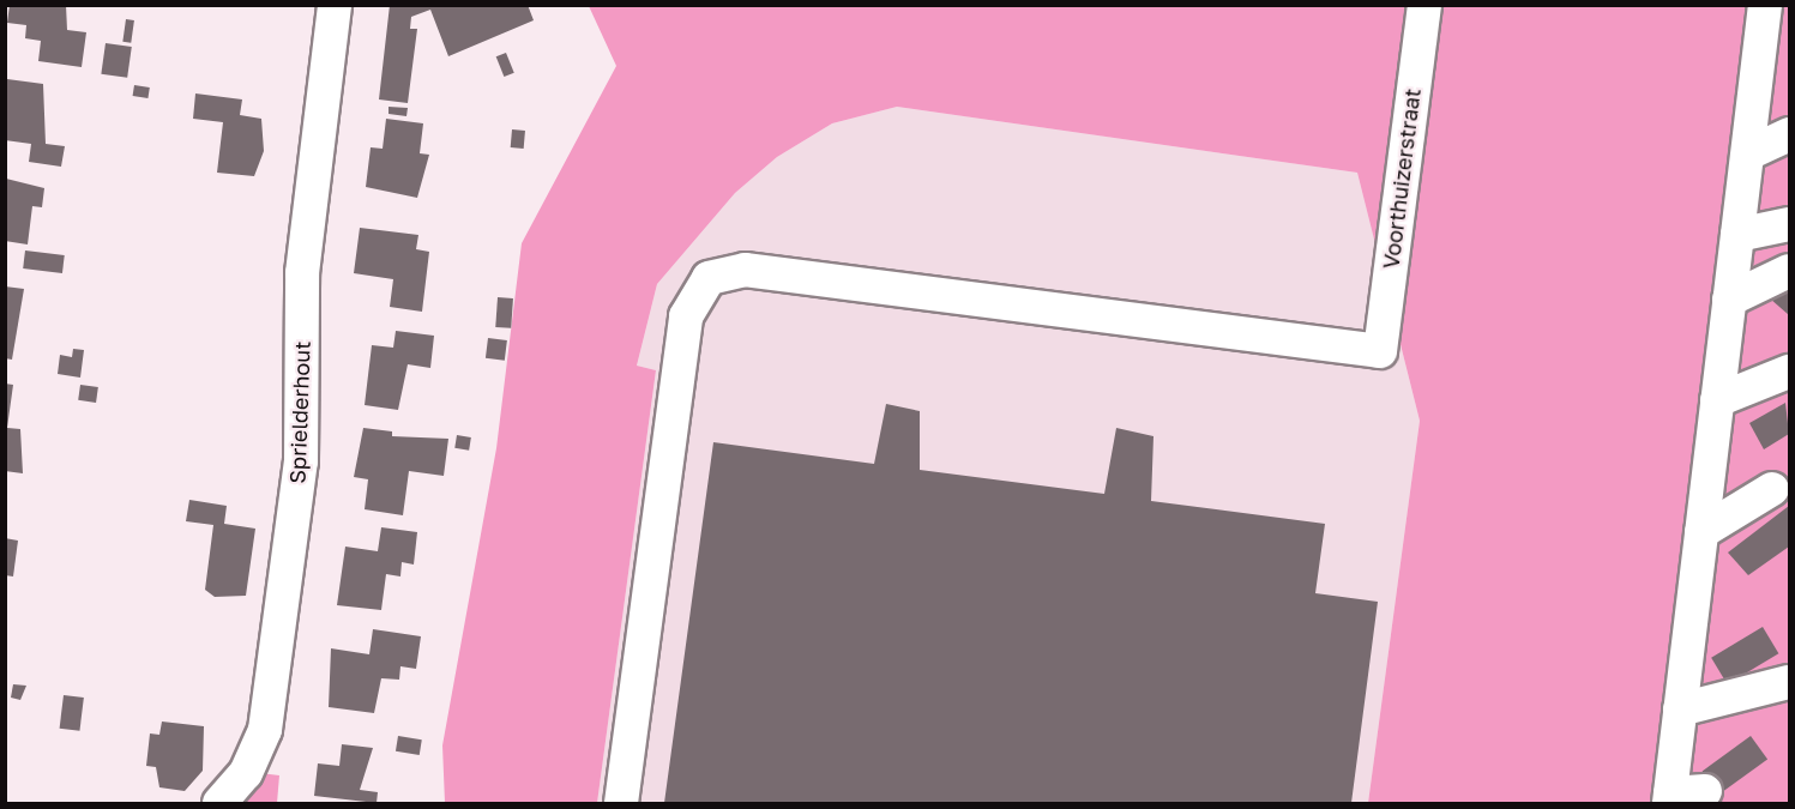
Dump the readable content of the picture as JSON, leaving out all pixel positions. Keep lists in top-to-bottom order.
{
  "streets": {
    "street": ["Voorthuizerstraat", "Sprielderhout"]
  }
}
